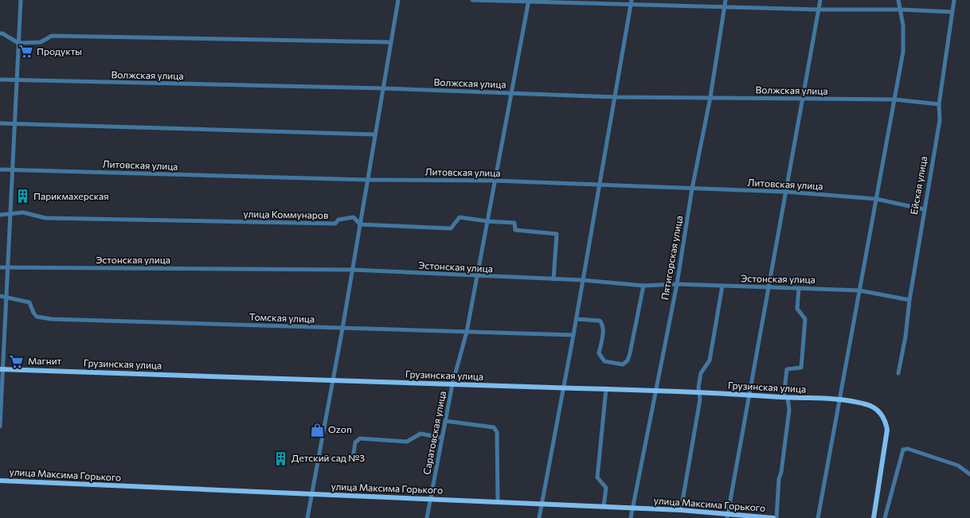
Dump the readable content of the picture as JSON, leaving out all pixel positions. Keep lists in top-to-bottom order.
{
  "streets": {
    "main road": ["Грузинская улица", "улица Максима Горького"],
    "street": [
      "Волжская улица",
      "Литовская улица",
      "Ейская улица",
      "улица Коммунаров",
      "Пятигорская улица",
      "Эстонская улица",
      "Томская улица",
      "Саратовская улица"
    ]
  },
  "crossings": [
    ["Волжская улица", "Ейская улица"],
    ["Волжская улица", "Пятигорская улица"],
    ["Волжская улица", "Саратовская улица"],
    ["Литовская улица", "Ейская улица"],
    ["Литовская улица", "Пятигорская улица"],
    ["Литовская улица", "Саратовская улица"],
    ["Ейская улица", "Эстонская улица"],
    ["улица Коммунаров", "Эстонская улица"],
    ["улица Коммунаров", "Саратовская улица"],
    ["Пятигорская улица", "Эстонская улица"],
    ["Пятигорская улица", "Грузинская улица"],
    ["Пятигорская улица", "улица Максима Горького"],
    ["Эстонская улица", "Саратовская улица"],
    ["Томская улица", "Саратовская улица"],
    ["Грузинская улица", "Саратовская улица"],
    ["Саратовская улица", "улица Максима Горького"]
  ],
  "places": {
    "supermarket": ["Продукты", "Магнит"],
    "building": ["Парикмахерская", "Детский сад №3"],
    "shop": ["Ozon"]
  }
}
